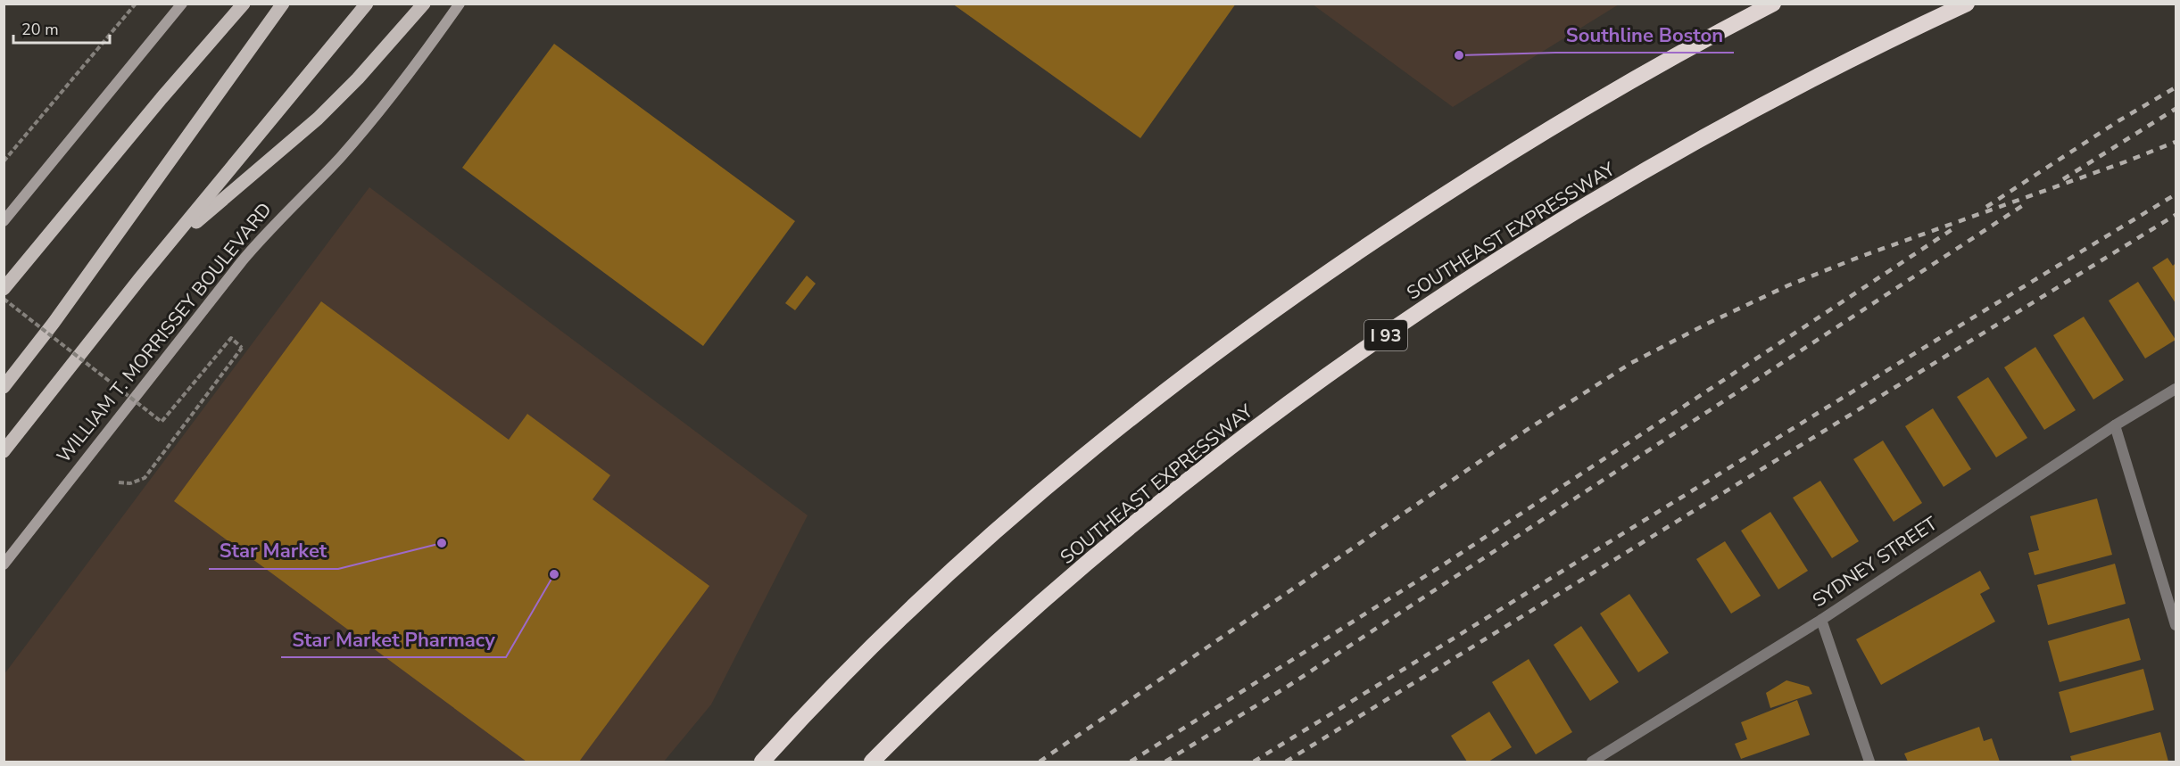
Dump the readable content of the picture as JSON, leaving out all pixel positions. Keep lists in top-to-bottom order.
{
  "streets": {
    "highway": ["SOUTHEAST EXPRESSWAY", "I 93"],
    "street": ["WILLIAM T. MORRISSEY BOULEVARD", "SYDNEY STREET"]
  },
  "places": ["Southline Boston", "Star Market", "Star Market Pharmacy"],
  "scale_bar": "20 m"
}
